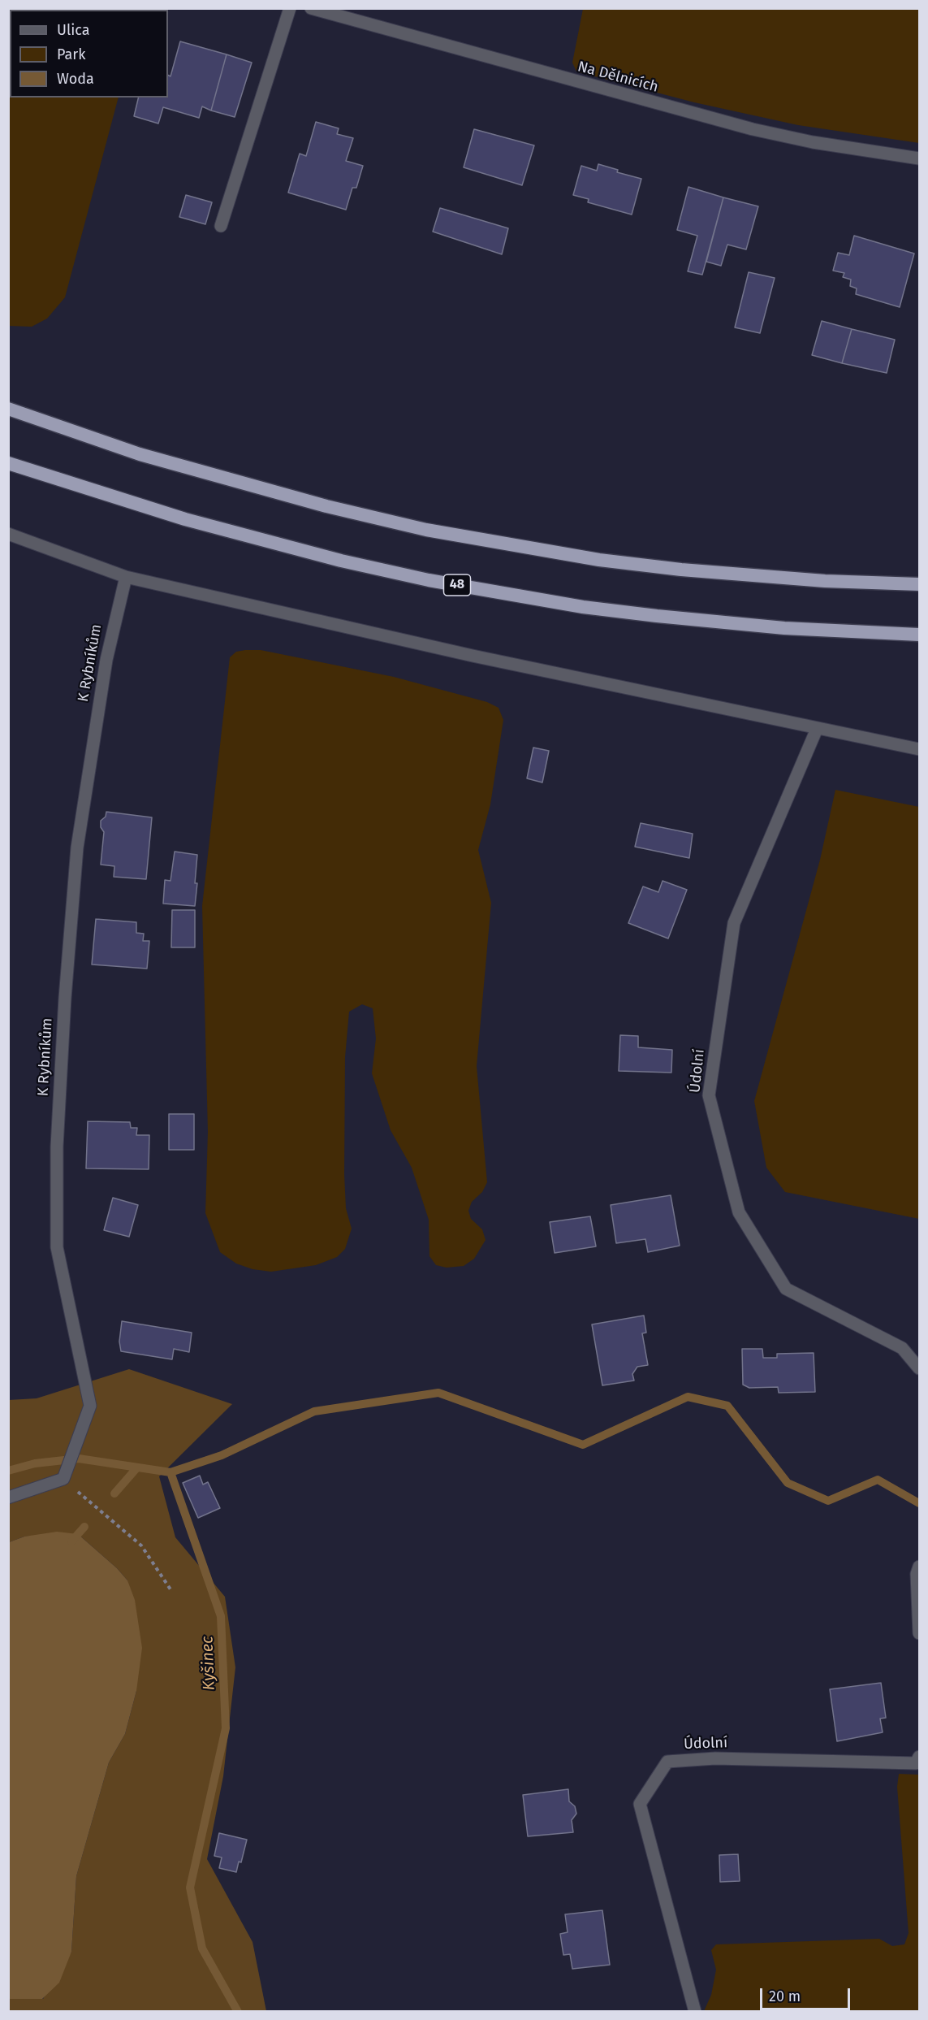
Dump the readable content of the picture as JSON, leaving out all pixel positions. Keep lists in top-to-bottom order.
{
  "streets": {
    "highway": ["48"],
    "street": ["Na Dělnicích", "K Rybníkům", "Údolní"]
  },
  "water": ["Kyšinec"],
  "legend": ["Ulica", "Park", "Woda"],
  "scale_bar": "20 m"
}
